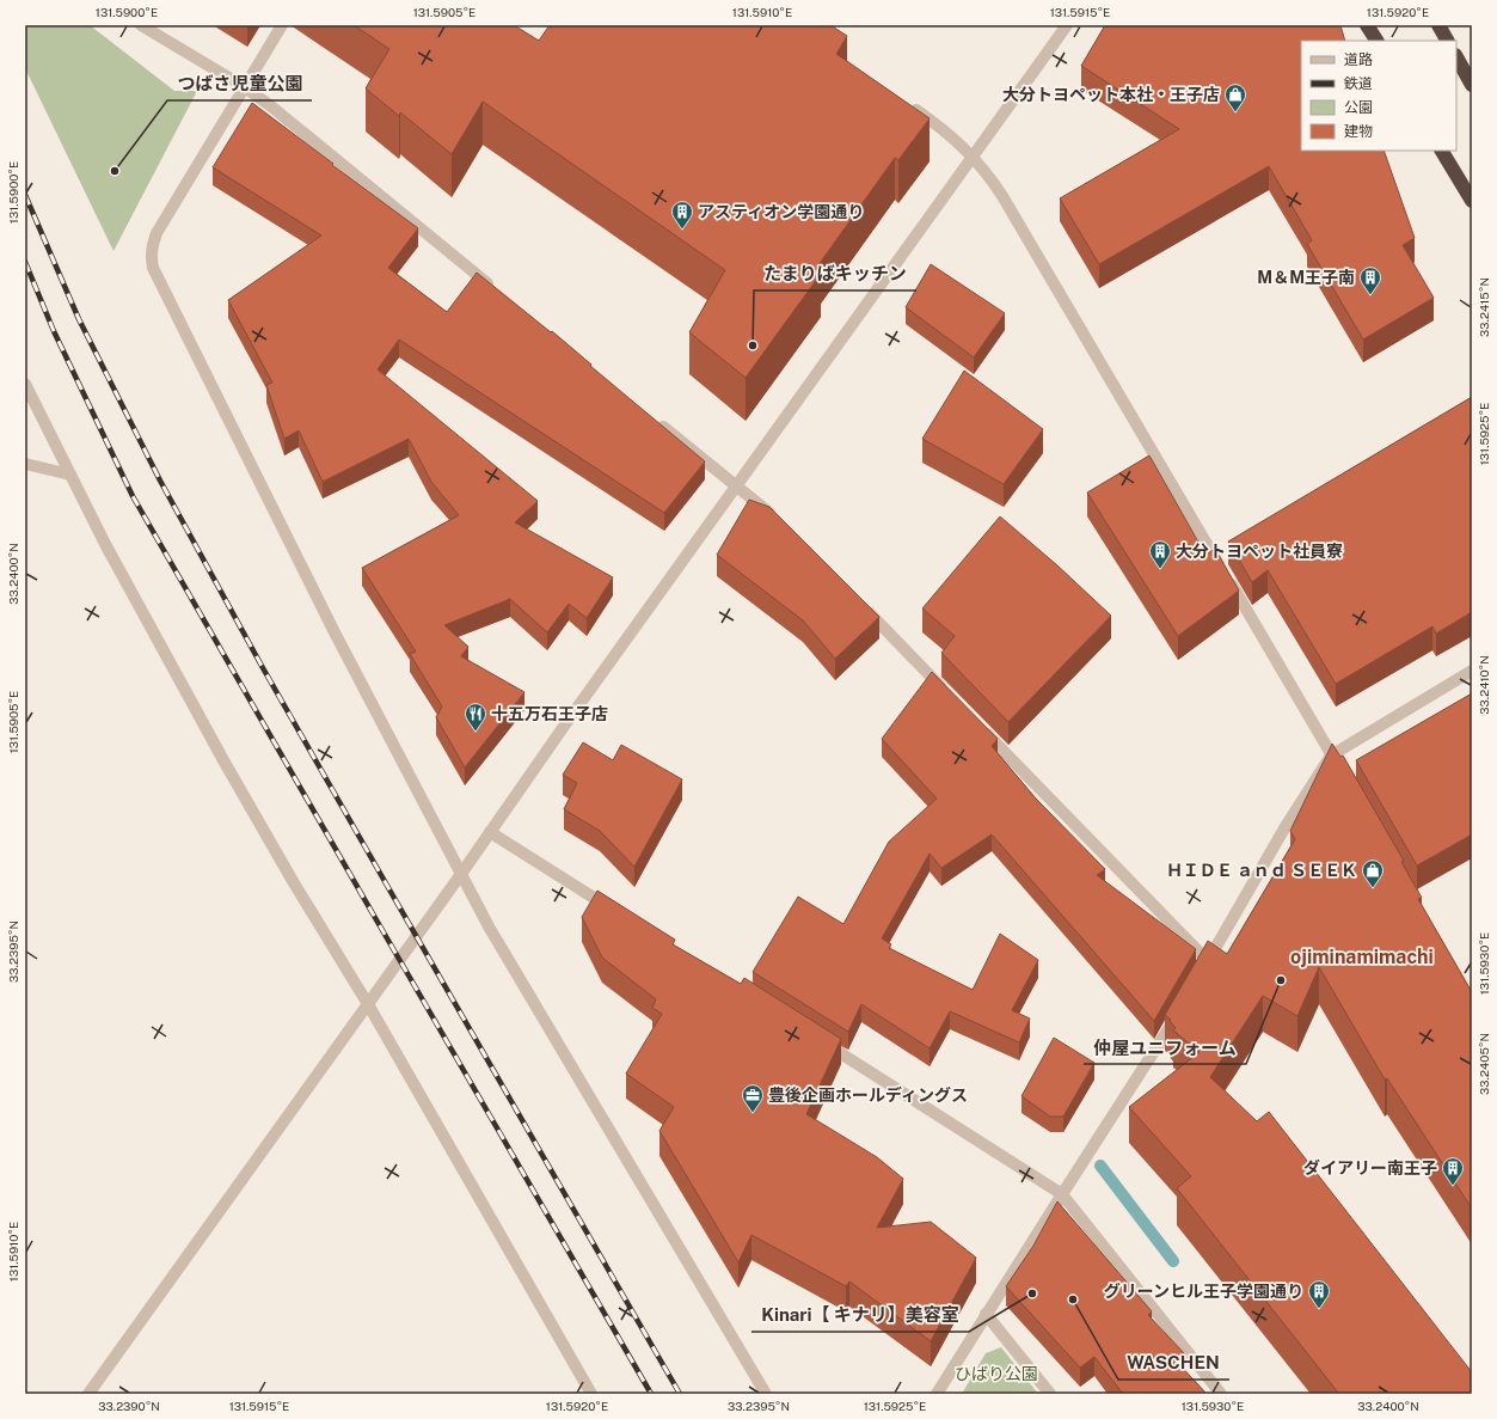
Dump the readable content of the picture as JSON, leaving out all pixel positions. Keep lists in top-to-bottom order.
{
  "districts": ["ojiminamimachi"],
  "parks": ["ひばり公園"],
  "places": {
    "shop": ["大分トヨペット本社・王子店", "ＨＩＤＥ ａｎｄ ＳＥＥＫ"],
    "other": [
      "つばさ児童公園",
      "たまりばキッチン",
      "仲屋ユニフォーム",
      "Kinari【 キナリ】美容室",
      "WASCHEN"
    ],
    "building": [
      "アスティオン学園通り",
      "M＆M王子南",
      "大分トヨペット社員寮",
      "ダイアリー南王子",
      "グリーンヒル王子学園通り"
    ],
    "restaurant": ["十五万石王子店"],
    "office": ["豊後企画ホールディングス"]
  },
  "legend": [
    "道路",
    "鉄道",
    "公園",
    "建物"
  ],
  "coordinates": [
    "131.5900°E",
    "131.5905°E",
    "131.5910°E",
    "131.5915°E",
    "131.5920°E",
    "33.2415°N",
    "131.5925°E",
    "33.2400°N",
    "33.2410°N",
    "33.2395°N",
    "131.5930°E",
    "33.2405°N",
    "33.2390°N"
  ]
}
